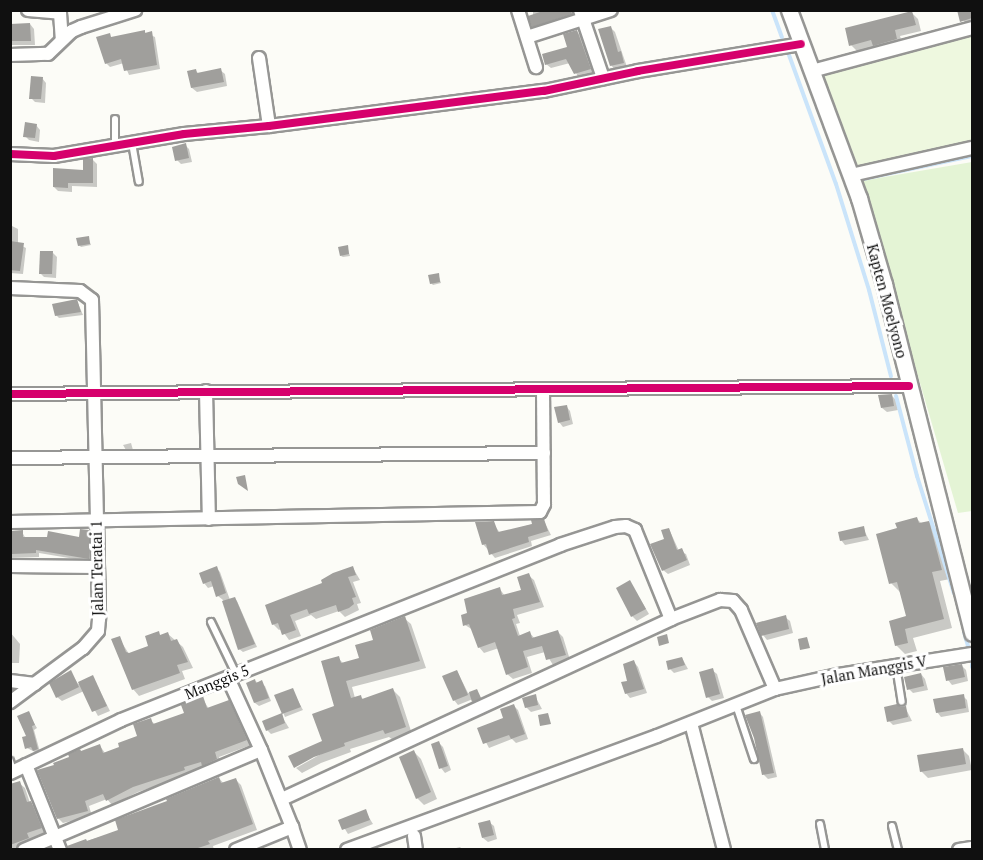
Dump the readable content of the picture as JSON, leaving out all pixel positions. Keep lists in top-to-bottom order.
{
  "streets": {
    "street": [
      "Kapten Moelyono",
      "Jalan Teratai 1",
      "Jalan Manggis V",
      "Manggis 5"
    ]
  }
}
